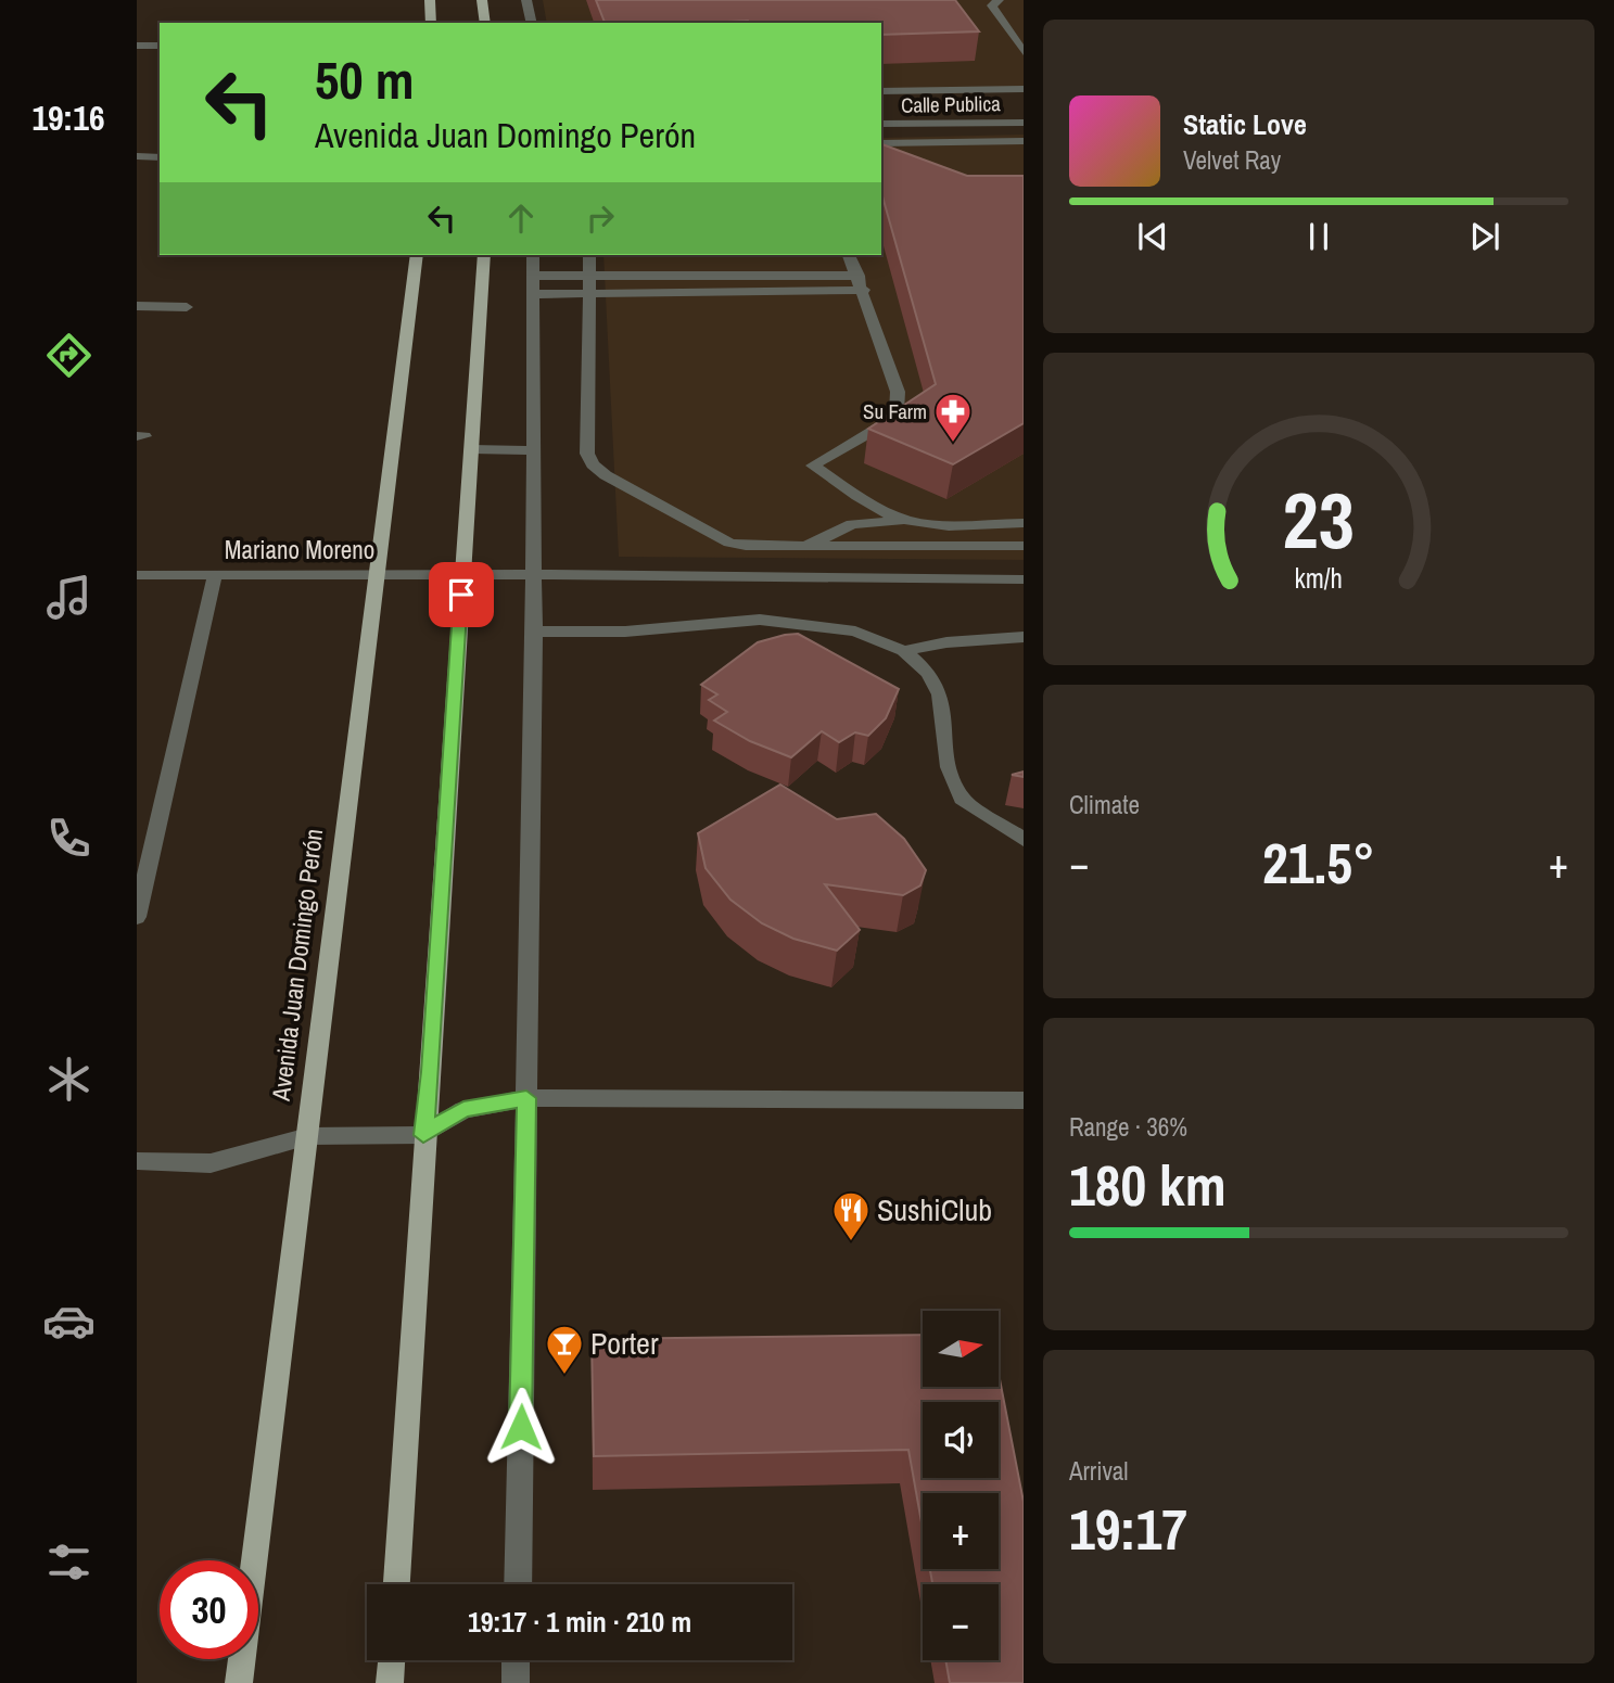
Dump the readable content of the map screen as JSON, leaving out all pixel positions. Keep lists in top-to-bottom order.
{
  "streets": {
    "main road": ["Avenida Juan Domingo Perón"],
    "street": ["Calle Publica", "Mariano Moreno"]
  },
  "crossings": [
    ["Mariano Moreno", "Avenida Juan Domingo Perón"]
  ],
  "places": {
    "pharmacy": ["Su Farm"],
    "restaurant": ["SushiClub"],
    "bar": ["Porter"]
  },
  "north": "right",
  "page": {
    "tabs": "19:16",
    "turn": ["50 m", "Avenida Juan Domingo Perón"],
    "song": ["Static Love", "Velvet Ray"],
    "tile": [
      "Climate",
      ["Range · 36%", "180 km"],
      ["Arrival", "19:17"]
    ],
    "heat": ["−", "21.5°", "+"],
    "map_buttons": ["+", "−"],
    "limit": "30",
    "trip": "19:17 · 1 min · 210 m",
    "gauge": ["23", "km/h"]
  }
}
